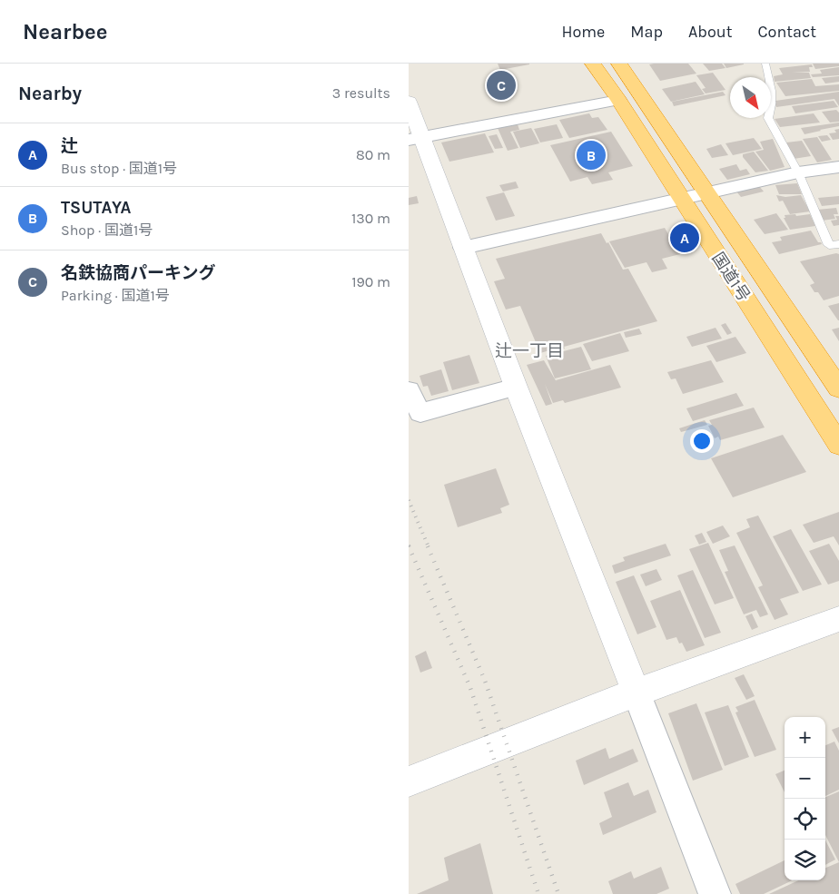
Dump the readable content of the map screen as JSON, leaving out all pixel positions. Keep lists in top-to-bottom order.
{
  "streets": {
    "highway": ["国道1号"]
  },
  "districts": ["辻一丁目"],
  "north": "bottom right",
  "page": {
    "header": "Nearbee",
    "nav": [
      "Home",
      "Map",
      "About",
      "Contact"
    ],
    "heading": ["Nearby", "3 results"],
    "pins": ["C", "B", "A"],
    "list": [
      {
        "mark": "A",
        "name": "辻",
        "note": "Bus stop · 国道1号",
        "value": "80 m"
      },
      {
        "mark": "B",
        "name": "TSUTAYA",
        "note": "Shop · 国道1号",
        "value": "130 m"
      },
      {
        "mark": "C",
        "name": "名鉄協商パーキング",
        "note": "Parking · 国道1号",
        "value": "190 m"
      }
    ],
    "map_buttons": ["+", "−"]
  }
}
